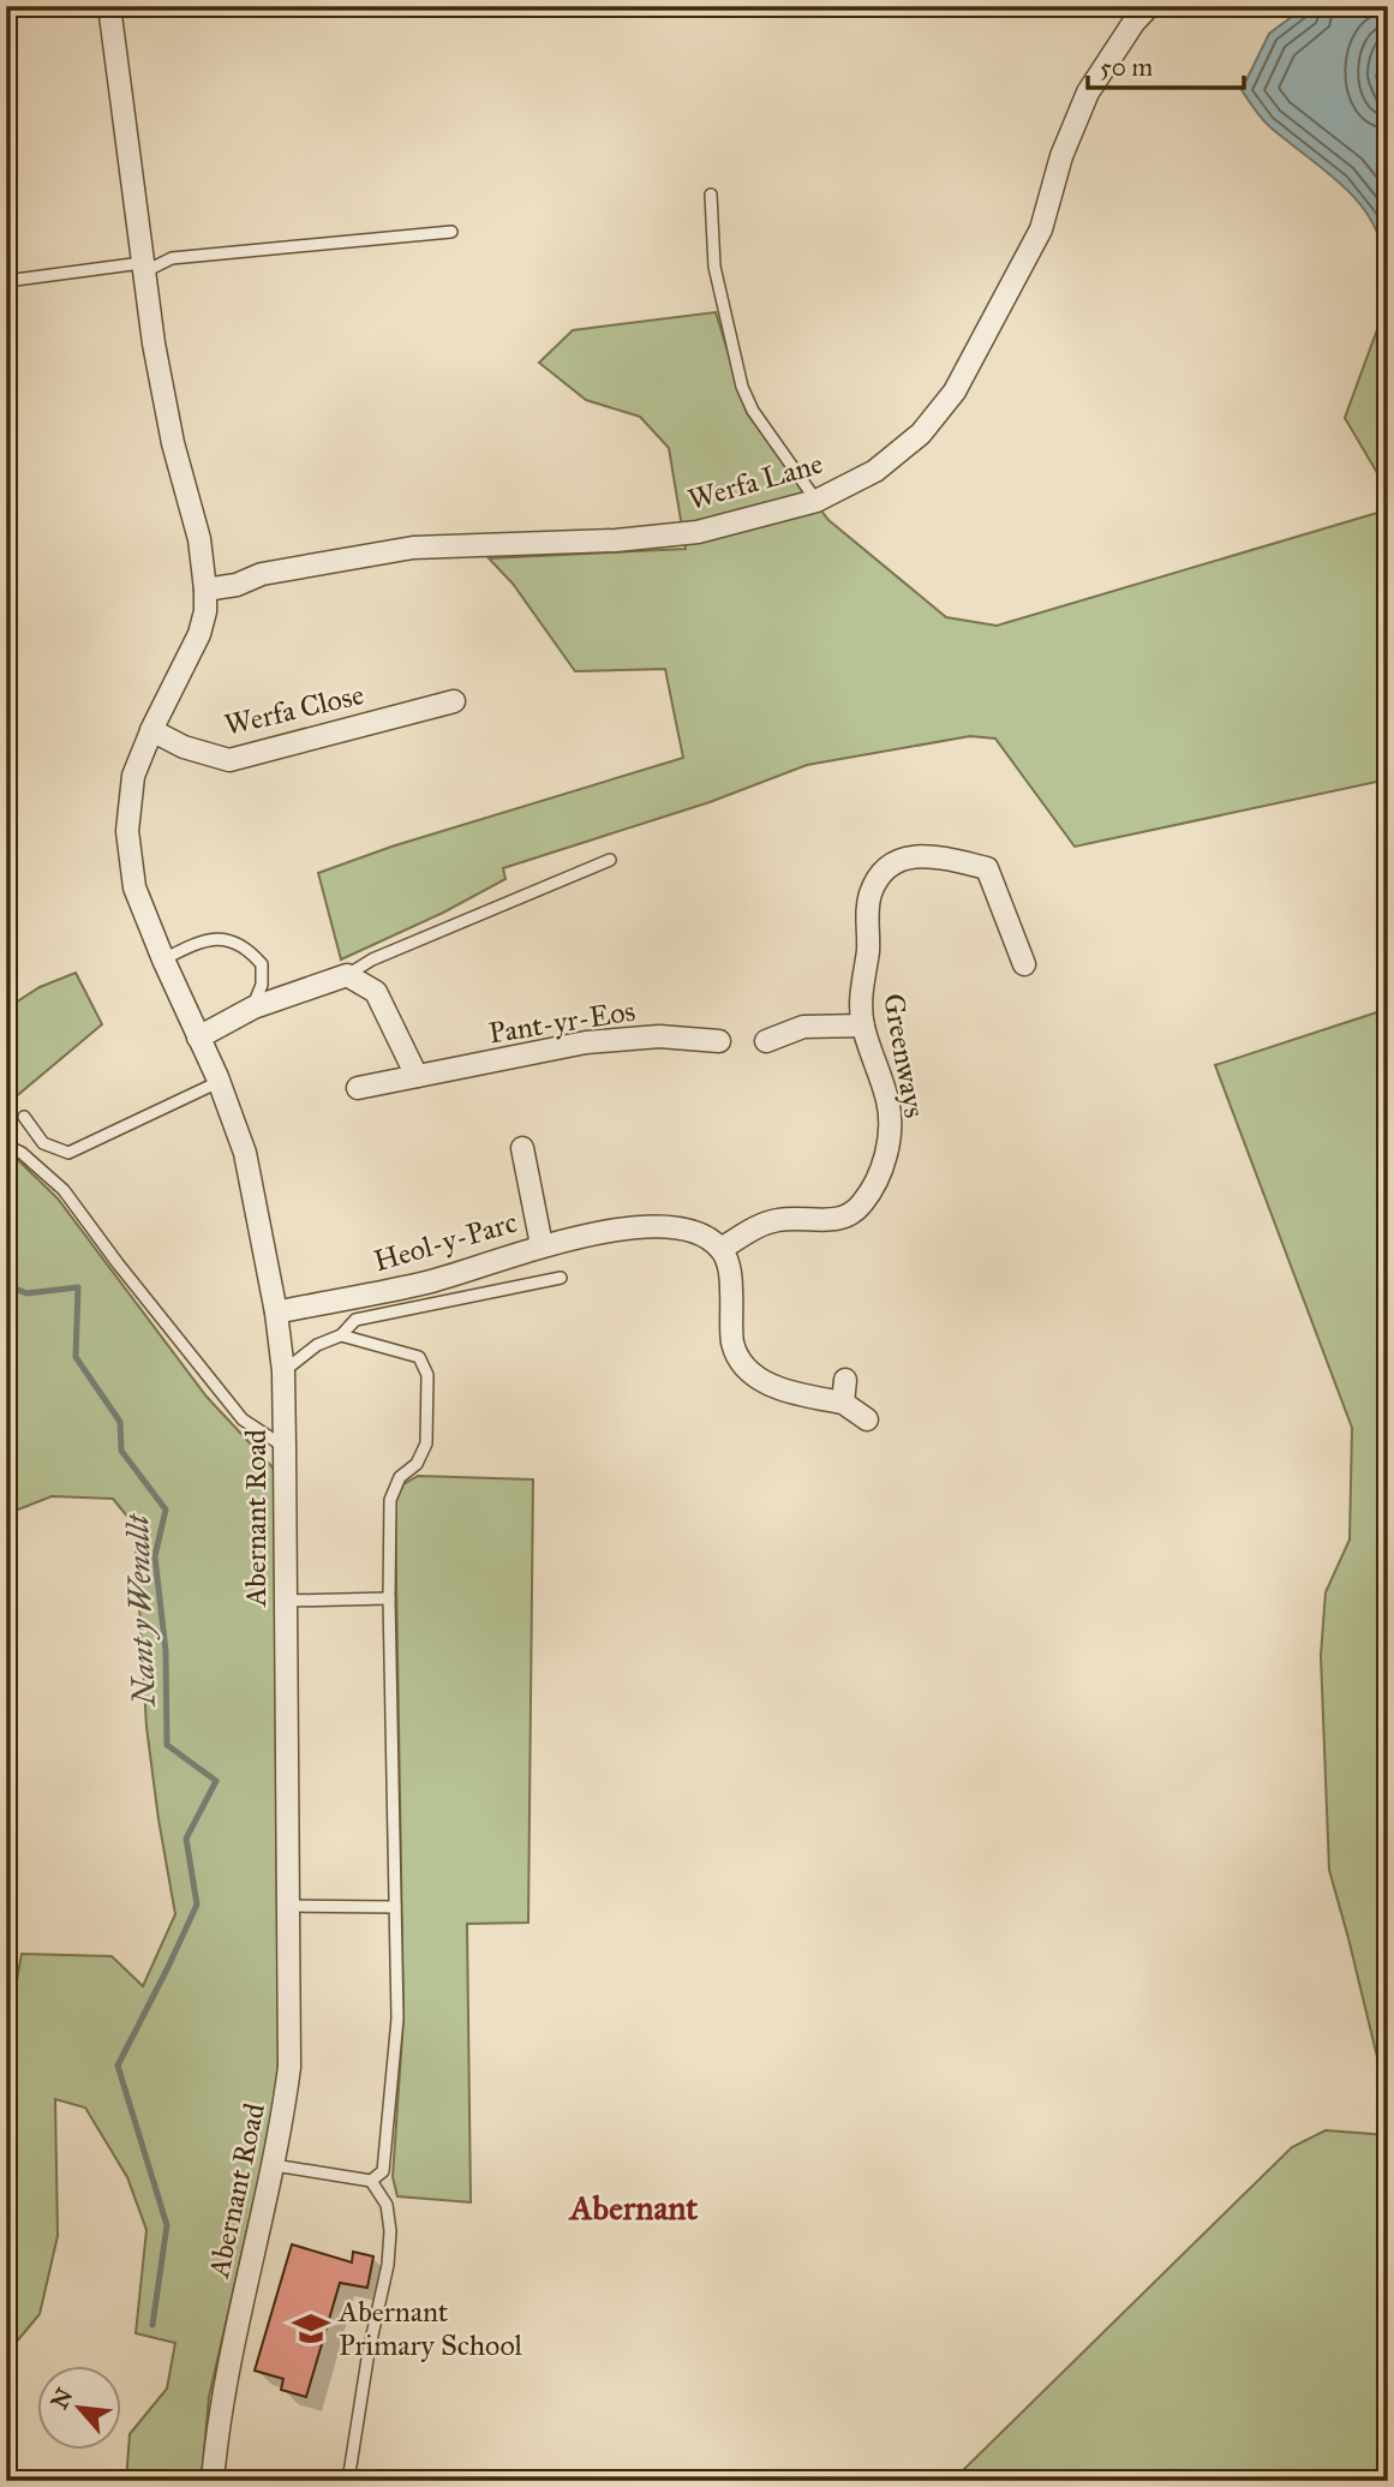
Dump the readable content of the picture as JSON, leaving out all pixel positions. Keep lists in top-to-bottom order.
{
  "streets": {
    "street": [
      "Werfa Lane",
      "Werfa Close",
      "Pant-yr-Eos",
      "Greenways",
      "Heol-y-Parc",
      "Abernant Road"
    ]
  },
  "crossings": [
    ["Werfa Lane", "Abernant Road"],
    ["Werfa Close", "Abernant Road"],
    ["Greenways", "Heol-y-Parc"],
    ["Heol-y-Parc", "Abernant Road"]
  ],
  "districts": ["Abernant"],
  "water": ["Nant y Wenallt"],
  "places": {
    "school or university": ["Abernant Primary School"]
  },
  "scale_bar": "50 m",
  "north": "top left"
}
